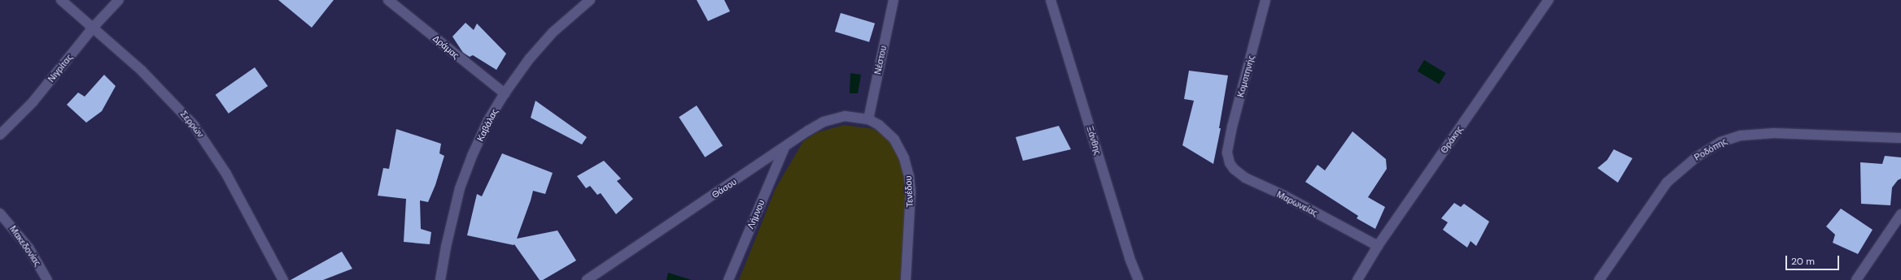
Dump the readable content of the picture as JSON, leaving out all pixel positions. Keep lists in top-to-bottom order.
{
  "streets": {
    "street": [
      "Δράμας",
      "Νέστου",
      "Νιγρίτας",
      "Κομοτηνής",
      "Σερρών",
      "Καβάλας",
      "Θράκης",
      "Ξάνθης",
      "Ροδόπης",
      "Θάσου",
      "Τενέδου",
      "Μαρωνείας",
      "Λήμνου",
      "Μακεδονίας"
    ]
  },
  "crossings": [
    ["Δράμας", "Καβάλας"],
    ["Νέστου", "Θάσου"],
    ["Νέστου", "Τενέδου"],
    ["Νιγρίτας", "Σερρών"],
    ["Κομοτηνής", "Μαρωνείας"],
    ["Θράκης", "Μαρωνείας"],
    ["Θάσου", "Τενέδου"],
    ["Θάσου", "Λήμνου"]
  ],
  "scale_bar": "20 m"
}
